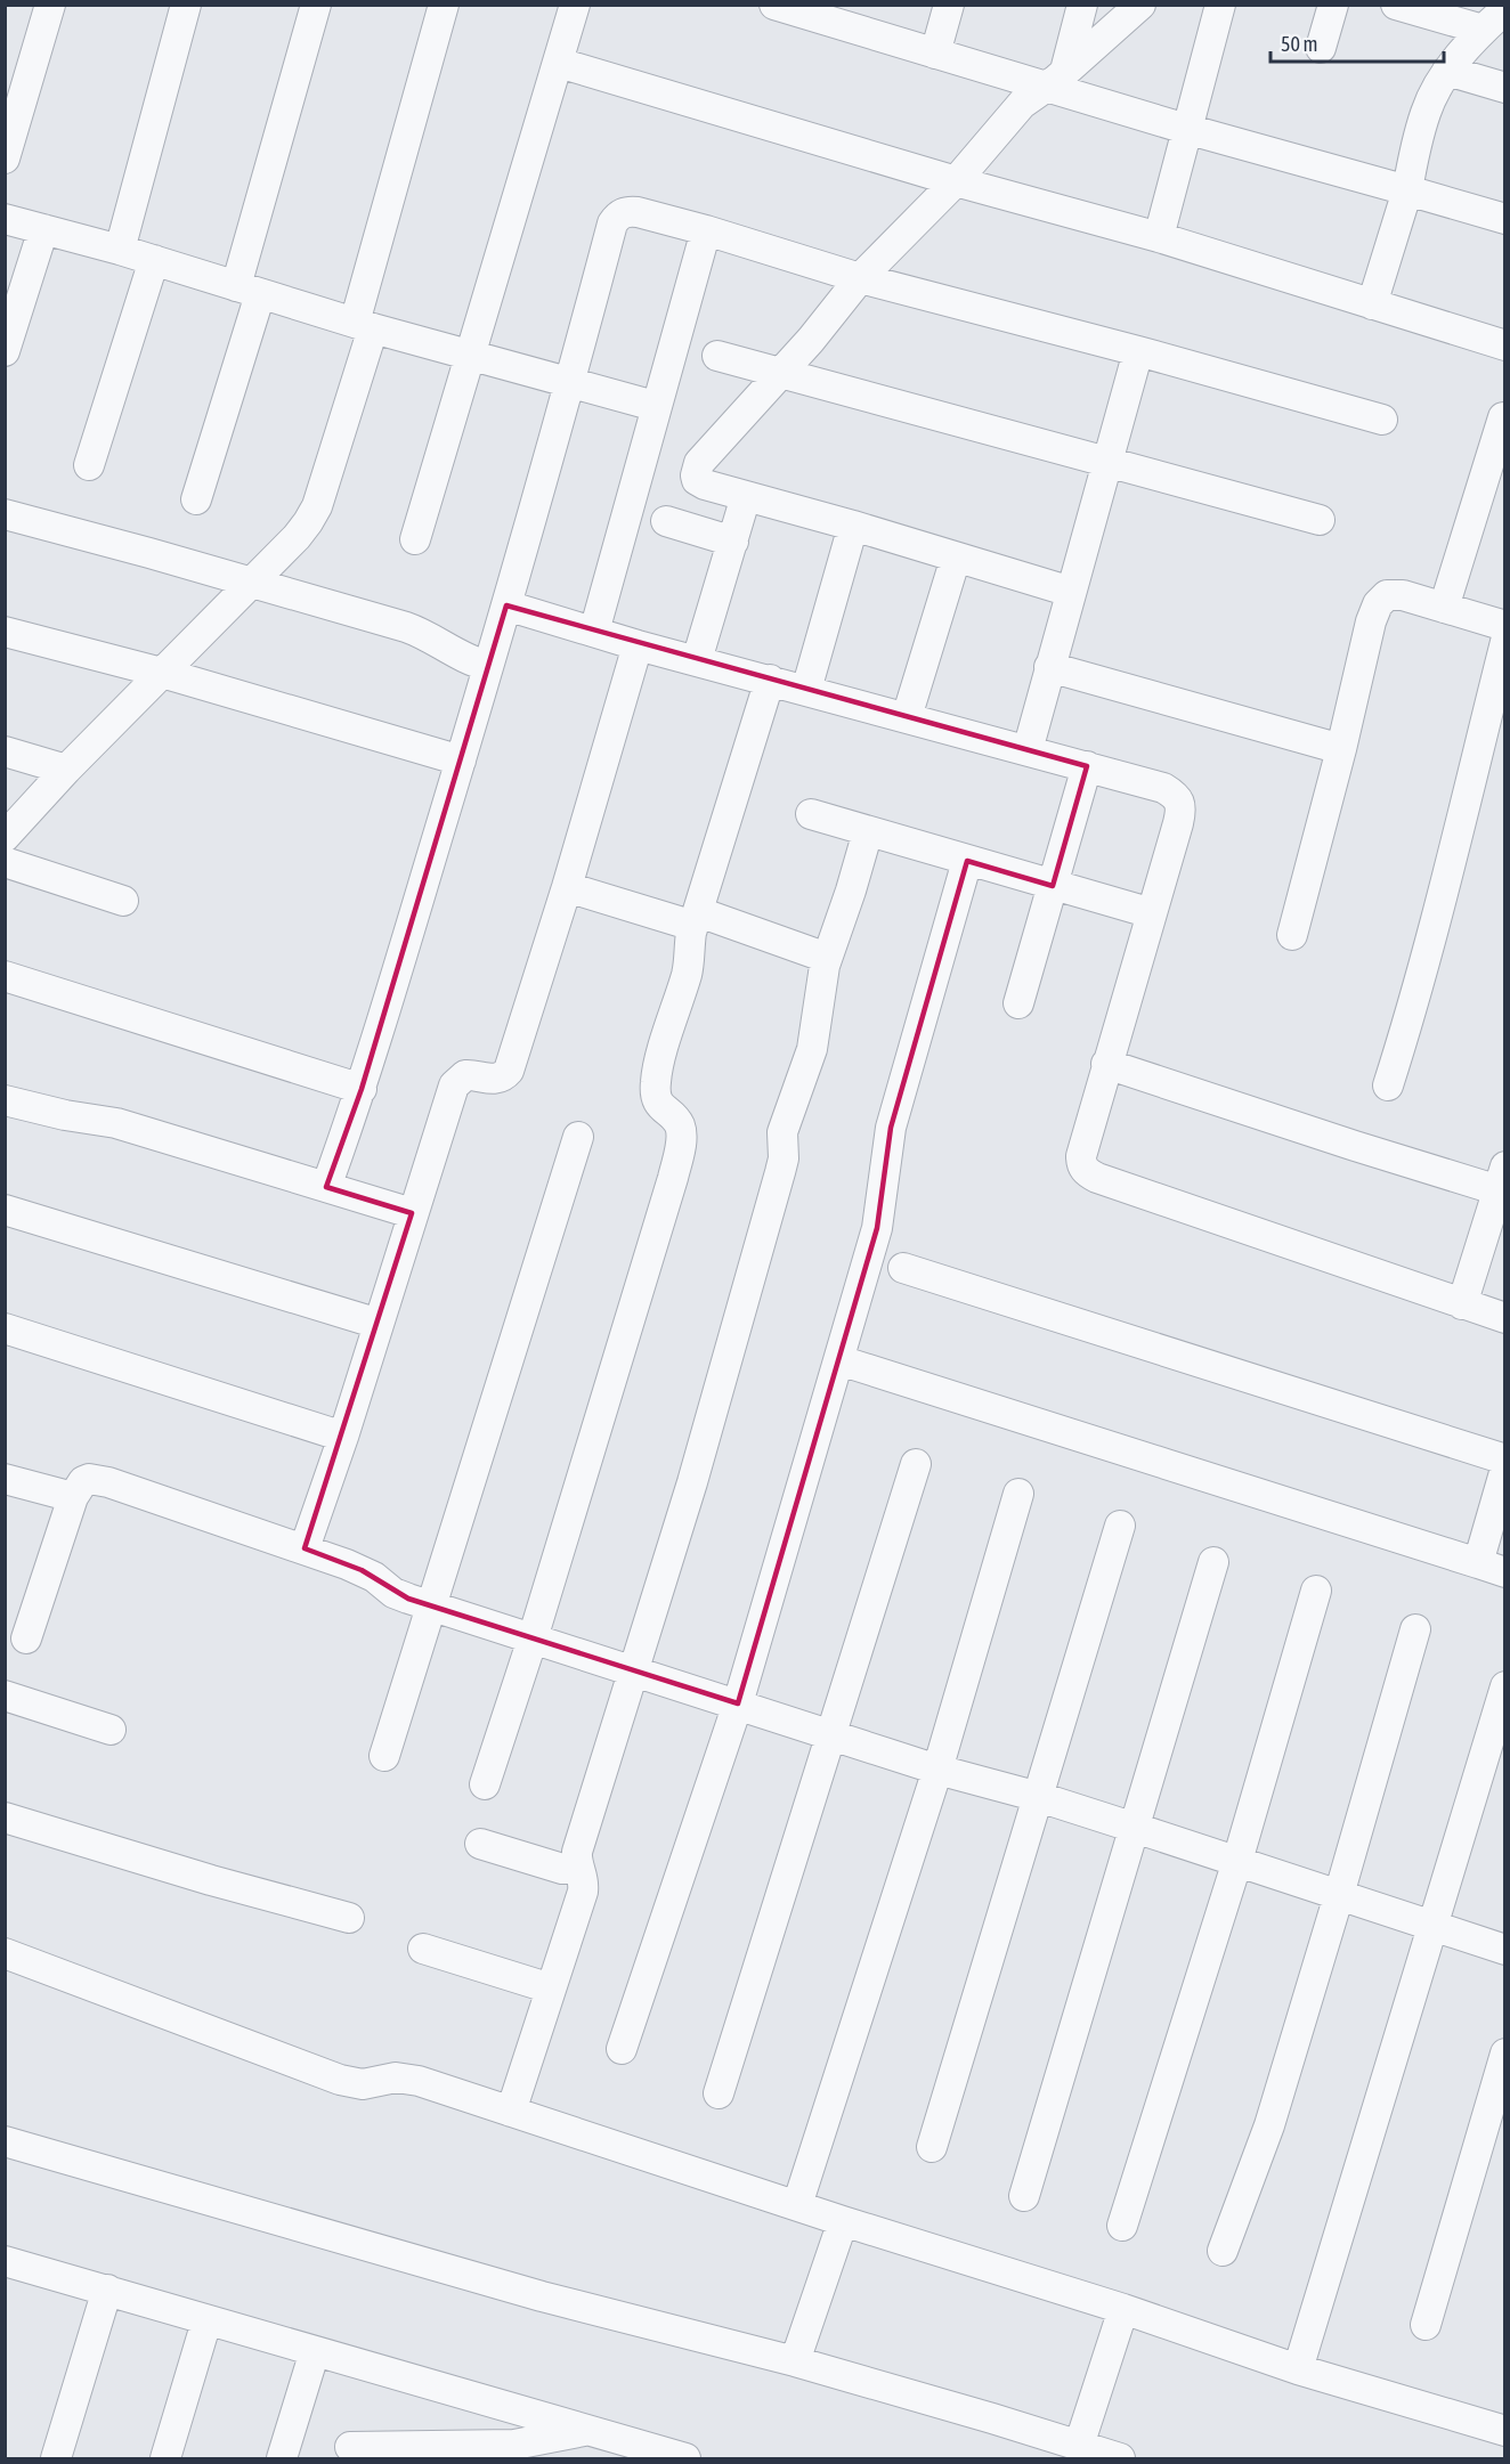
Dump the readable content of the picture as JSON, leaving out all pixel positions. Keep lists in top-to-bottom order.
{
  "scale_bar": "50 m"
}
